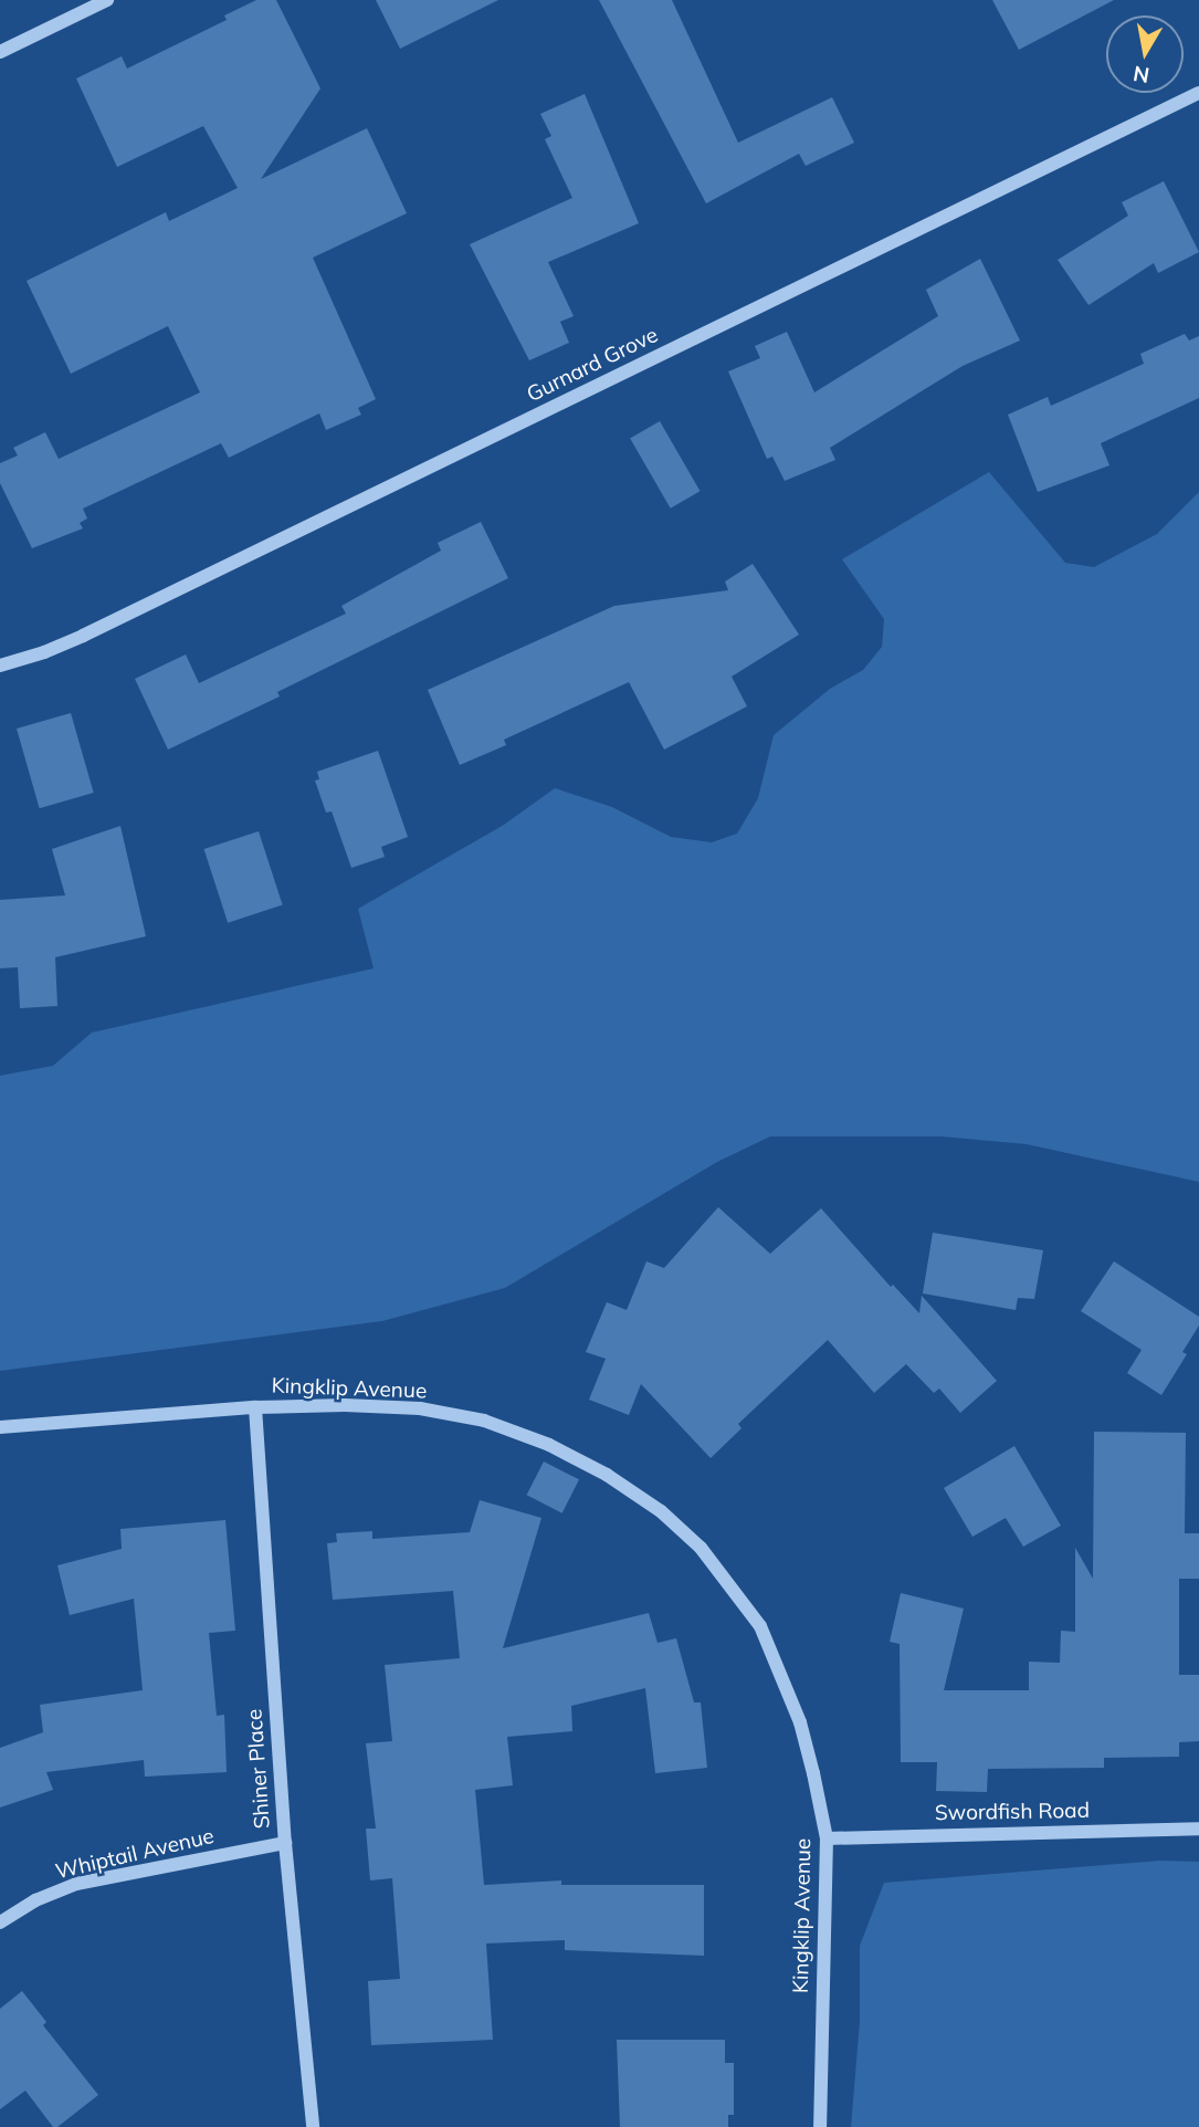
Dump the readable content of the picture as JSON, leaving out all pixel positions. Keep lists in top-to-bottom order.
{
  "streets": {
    "street": [
      "Gurnard Grove",
      "Kingklip Avenue",
      "Shiner Place",
      "Swordfish Road",
      "Whiptail Avenue"
    ]
  },
  "crossings": [
    ["Kingklip Avenue", "Shiner Place"],
    ["Kingklip Avenue", "Swordfish Road"],
    ["Shiner Place", "Whiptail Avenue"]
  ],
  "north": "bottom"
}
